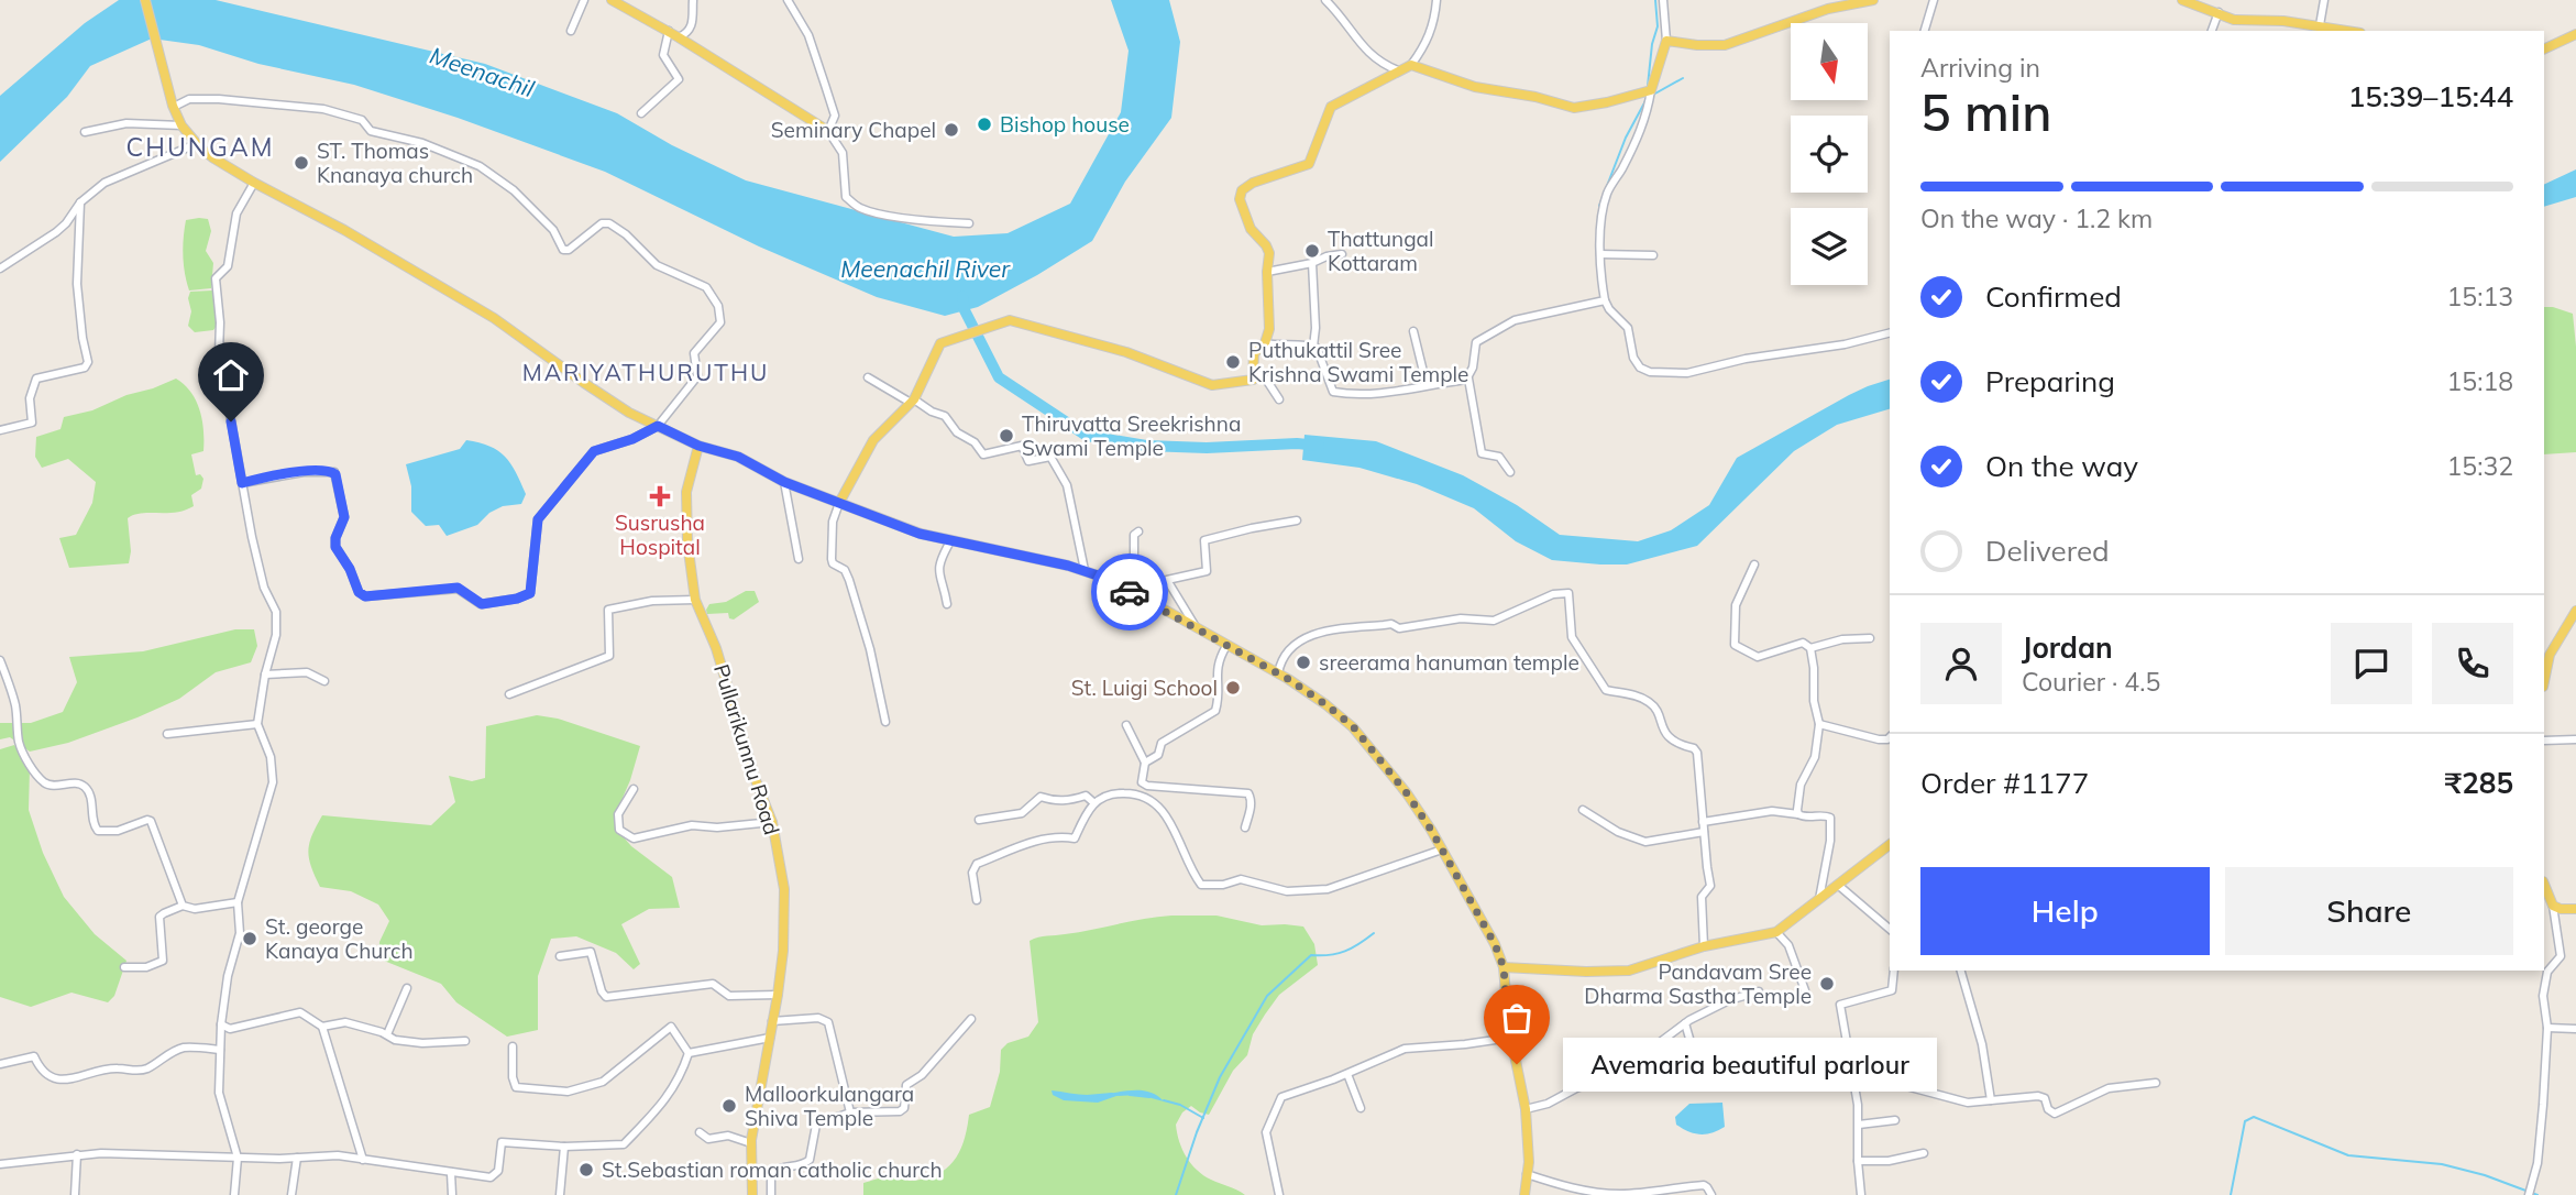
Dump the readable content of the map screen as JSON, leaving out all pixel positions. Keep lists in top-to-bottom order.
{
  "streets": {
    "main road": ["Pullarikunnu Road"]
  },
  "districts": ["CHUNGAM", "MARIYATHURUTHU"],
  "water": ["Meenachil", "Meenachil River"],
  "places": {
    "other": [
      "Bishop house",
      "Seminary Chapel",
      "ST. Thomas Knanaya church",
      "Thattungal Kottaram",
      "Puthukattil Sree Krishna Swami Temple",
      "Thiruvatta Sreekrishna Swami Temple",
      "sreerama hanuman temple",
      "St. Luigi School",
      "St. george Kanaya Church",
      "Pandavam Sree Dharma Sastha Temple",
      "Avemaria beautiful parlour",
      "Malloorkulangara Shiva Temple",
      "St.Sebastian roman catholic church"
    ],
    "health": ["Susrusha Hospital"]
  },
  "north": "bottom",
  "page": {
    "heading": ["5 min", "Arriving in", "15:39–15:44"],
    "panel": [
      "Jordan",
      "Courier · 4.5",
      "Order #1177",
      "₹285"
    ],
    "bar": "On the way · 1.2 km",
    "list": [
      ["Confirmed", "15:13"],
      ["Preparing", "15:18"],
      ["On the way", "15:32"],
      "Delivered"
    ],
    "buttons": ["Help", "Share"],
    "bubble": "Avemaria beautiful parlour"
  }
}
